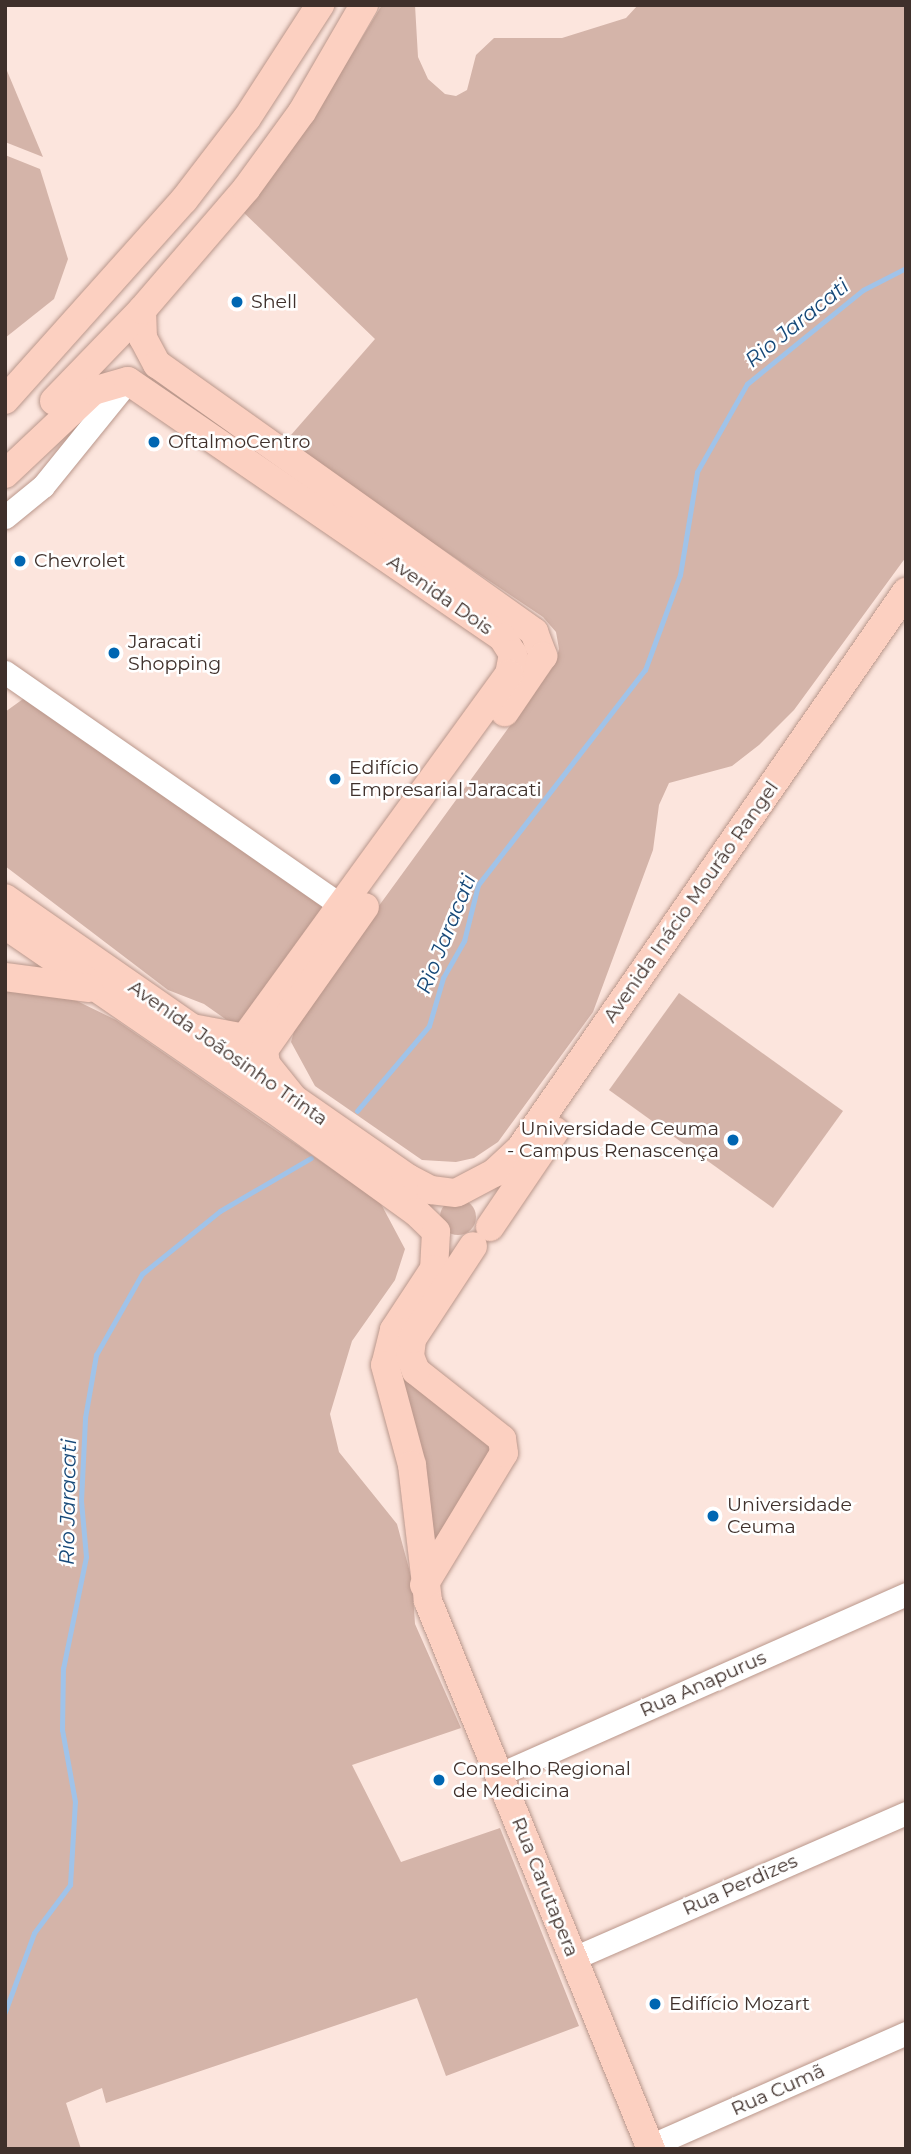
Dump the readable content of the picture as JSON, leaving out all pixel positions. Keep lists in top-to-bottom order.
{
  "streets": {
    "main road": [
      "Avenida Dois",
      "Avenida Inácio Mourão Rangel",
      "Avenida Joãosinho Trinta",
      "Rua Carutapera"
    ],
    "street": ["Rua Anapurus", "Rua Perdizes", "Rua Cumã"]
  },
  "crossings": [
    ["Avenida Dois", "Avenida Joãosinho Trinta"],
    ["Avenida Inácio Mourão Rangel", "Avenida Joãosinho Trinta"],
    ["Avenida Inácio Mourão Rangel", "Rua Carutapera"],
    ["Rua Anapurus", "Rua Carutapera"],
    ["Rua Perdizes", "Rua Carutapera"],
    ["Rua Carutapera", "Rua Cumã"]
  ],
  "water": ["Rio Jaracati"],
  "places": [
    "Shell",
    "OftalmoCentro",
    "Chevrolet",
    "Jaracati Shopping",
    "Edifício Empresarial Jaracati",
    "Universidade Ceuma - Campus Renascença",
    "Universidade Ceuma",
    "Conselho Regional de Medicina",
    "Edifício Mozart"
  ]
}
